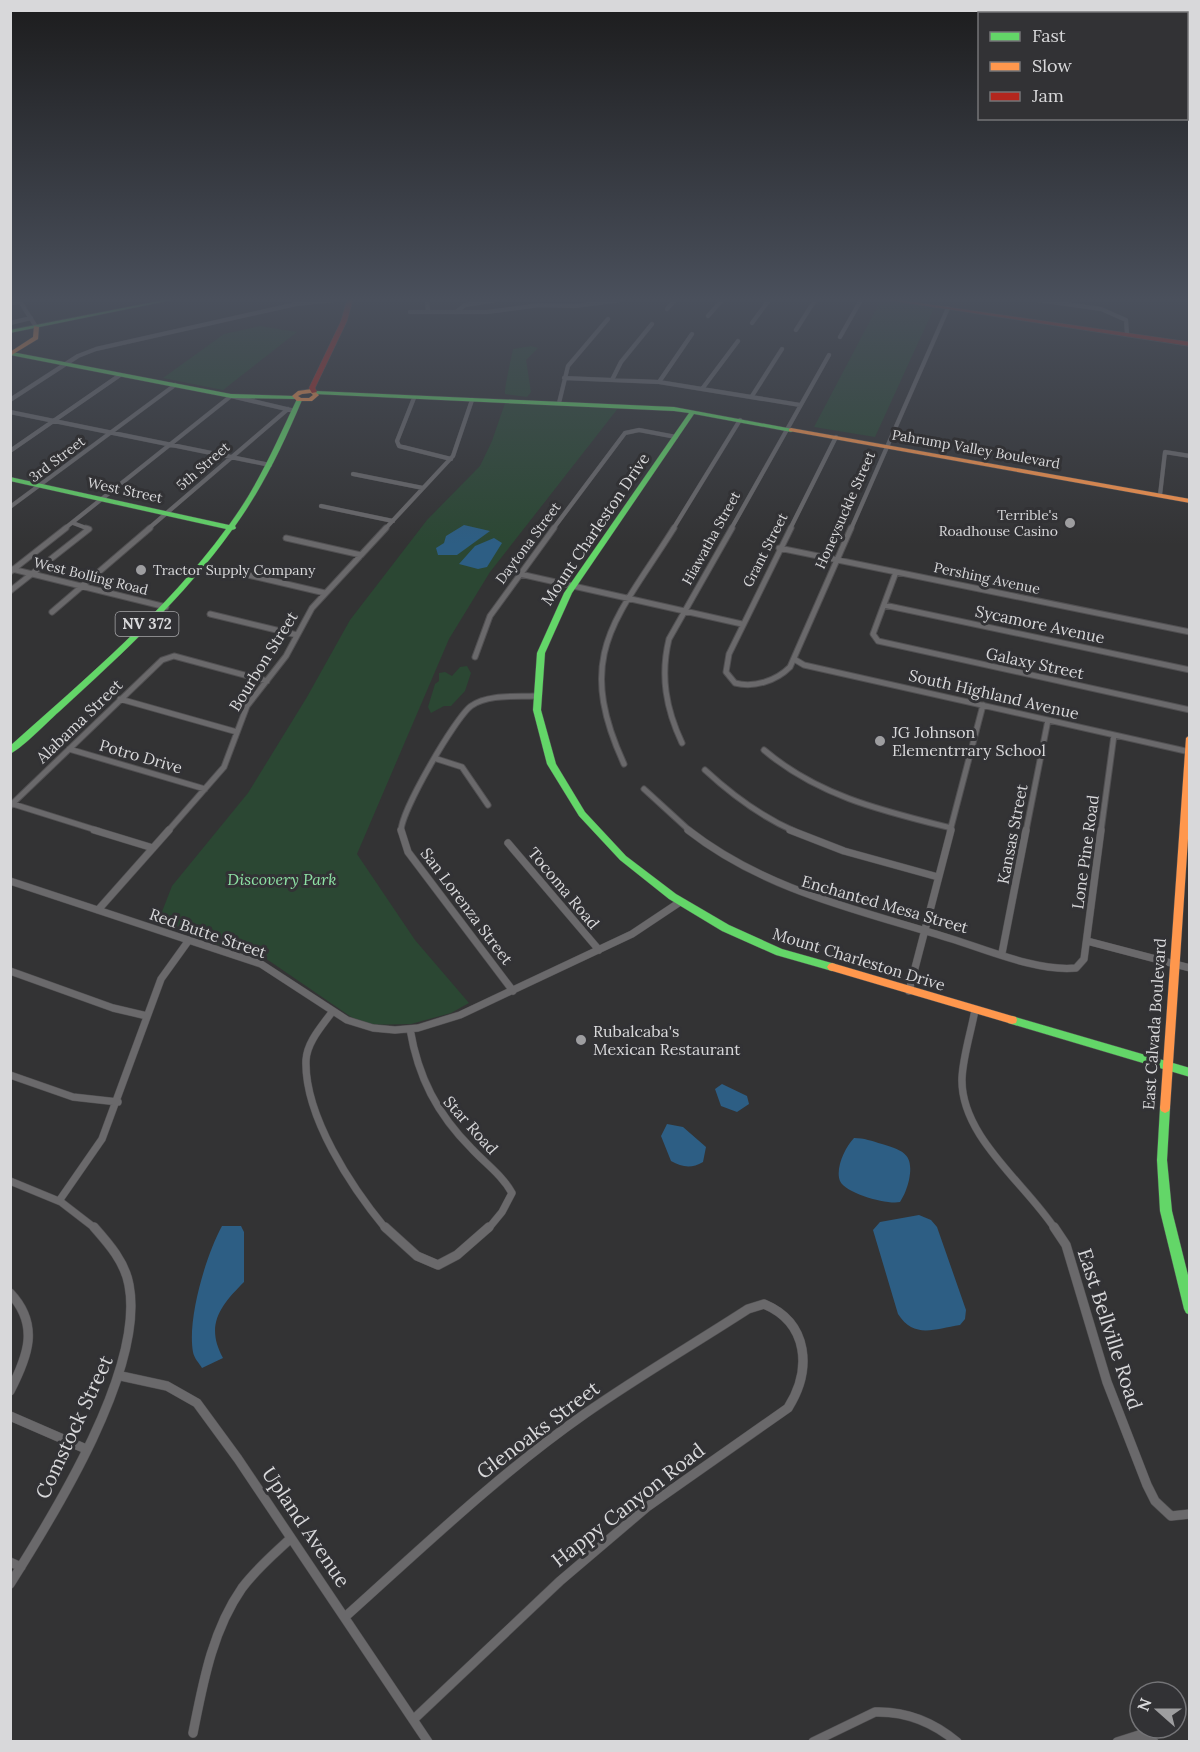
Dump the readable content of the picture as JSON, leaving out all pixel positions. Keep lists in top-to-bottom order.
{
  "streets": {
    "main road": [
      "Pahrump Valley Boulevard",
      "West Street",
      "Mount Charleston Drive",
      "NV 372",
      "East Calvada Boulevard"
    ],
    "street": [
      "3rd Street",
      "5th Street",
      "Honeysuckle Street",
      "Hiawatha Street",
      "Daytona Street",
      "Grant Street",
      "West Bolling Road",
      "Pershing Avenue",
      "Sycamore Avenue",
      "Bourbon Street",
      "Galaxy Street",
      "South Highland Avenue",
      "Alabama Street",
      "Potro Drive",
      "Kansas Street",
      "Lone Pine Road",
      "Tocoma Road",
      "Enchanted Mesa Street",
      "San Lorenza Street",
      "Red Butte Street",
      "Star Road",
      "East Bellville Road",
      "Comstock Street",
      "Glenoaks Street",
      "Happy Canyon Road",
      "Upland Avenue"
    ]
  },
  "crossings": [
    ["Pahrump Valley Boulevard", "3rd Street"],
    ["Pahrump Valley Boulevard", "Honeysuckle Street"],
    ["Pahrump Valley Boulevard", "Mount Charleston Drive"],
    ["Pahrump Valley Boulevard", "Hiawatha Street"],
    ["Pahrump Valley Boulevard", "Grant Street"],
    ["Pahrump Valley Boulevard", "NV 372"],
    ["Pahrump Valley Boulevard", "Bourbon Street"],
    ["3rd Street", "West Street"],
    ["5th Street", "West Street"],
    ["5th Street", "West Bolling Road"],
    ["5th Street", "NV 372"],
    ["West Street", "NV 372"],
    ["Honeysuckle Street", "Grant Street"],
    ["Honeysuckle Street", "Pershing Avenue"],
    ["Honeysuckle Street", "South Highland Avenue"],
    ["Mount Charleston Drive", "Daytona Street"],
    ["Mount Charleston Drive", "San Lorenza Street"],
    ["Mount Charleston Drive", "Red Butte Street"],
    ["Mount Charleston Drive", "East Calvada Boulevard"],
    ["Mount Charleston Drive", "East Bellville Road"],
    ["Grant Street", "Pershing Avenue"],
    ["West Bolling Road", "NV 372"],
    ["Sycamore Avenue", "Galaxy Street"],
    ["Bourbon Street", "Alabama Street"],
    ["Bourbon Street", "Potro Drive"],
    ["Bourbon Street", "Red Butte Street"],
    ["South Highland Avenue", "Kansas Street"],
    ["South Highland Avenue", "Lone Pine Road"],
    ["South Highland Avenue", "East Calvada Boulevard"],
    ["Alabama Street", "Potro Drive"],
    ["Kansas Street", "Enchanted Mesa Street"],
    ["Lone Pine Road", "Enchanted Mesa Street"],
    ["Tocoma Road", "Red Butte Street"],
    ["San Lorenza Street", "Red Butte Street"],
    ["Red Butte Street", "Star Road"],
    ["Comstock Street", "Upland Avenue"],
    ["Glenoaks Street", "Happy Canyon Road"],
    ["Glenoaks Street", "Upland Avenue"],
    ["Happy Canyon Road", "Upland Avenue"]
  ],
  "parks": ["Discovery Park"],
  "places": [
    "Terrible's Roadhouse Casino",
    "Tractor Supply Company",
    "JG Johnson Elementrrary School",
    "Rubalcaba's Mexican Restaurant"
  ],
  "legend": ["Fast", "Slow", "Jam"],
  "north": "left"
}
